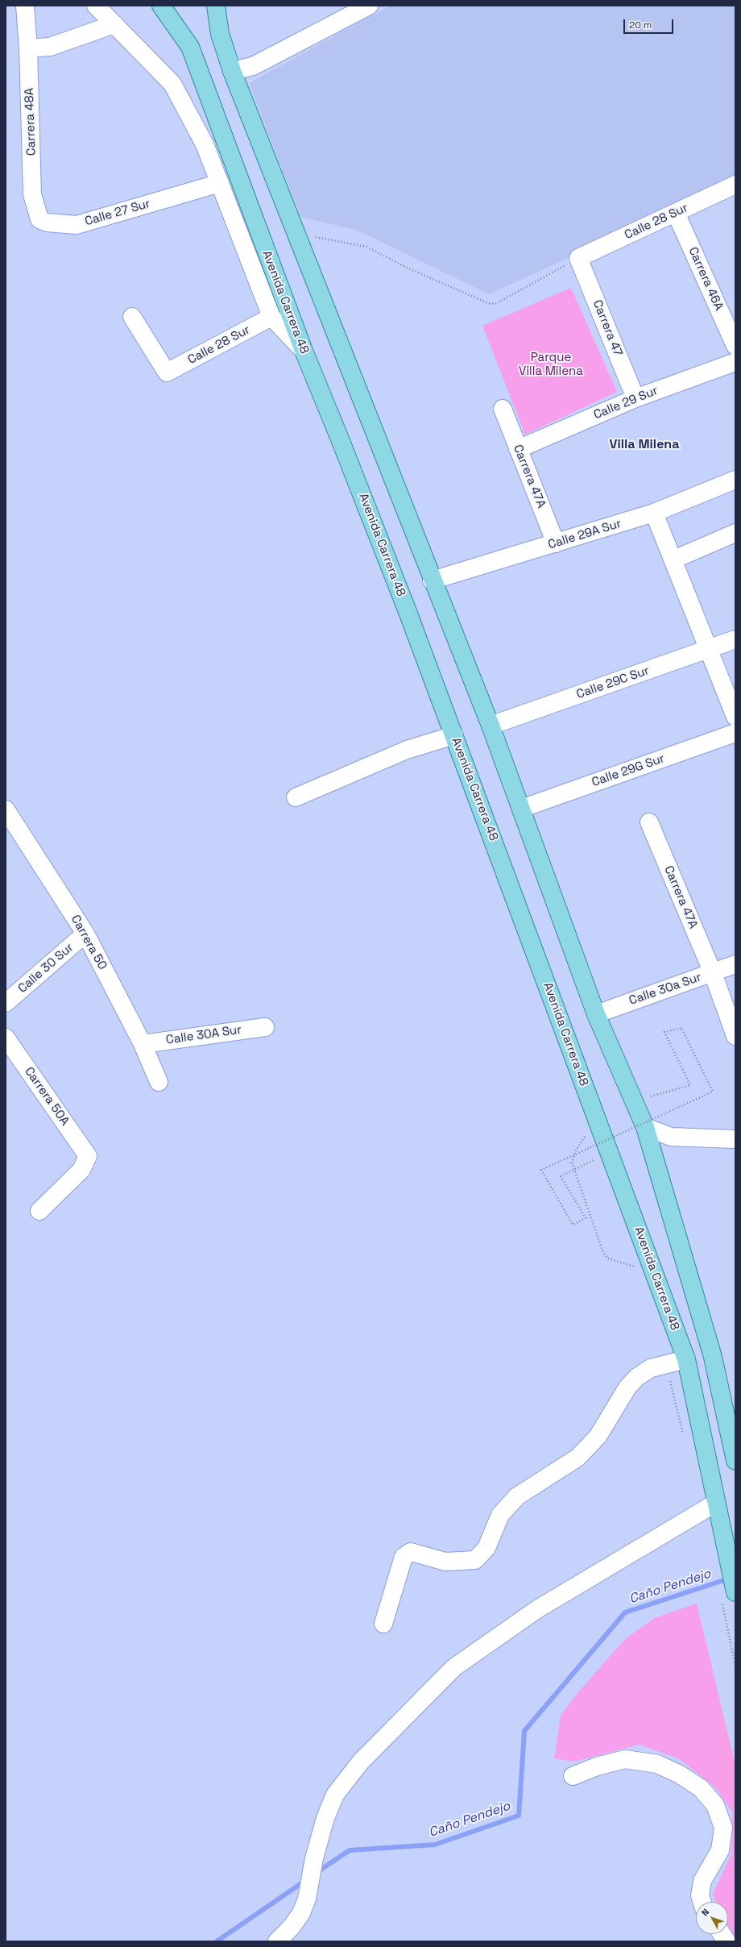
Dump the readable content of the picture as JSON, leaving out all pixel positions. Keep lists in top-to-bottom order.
{
  "streets": {
    "main road": ["Avenida Carrera 48"],
    "street": [
      "Carrera 48A",
      "Calle 27 Sur",
      "Calle 28 Sur",
      "Carrera 46A",
      "Carrera 47",
      "Calle 29 Sur",
      "Carrera 47A",
      "Calle 29A Sur",
      "Calle 29C Sur",
      "Calle 29G Sur",
      "Carrera 50",
      "Calle 30 Sur",
      "Calle 30a Sur",
      "Calle 30A Sur",
      "Carrera 50A"
    ]
  },
  "crossings": [
    ["Carrera 48A", "Calle 27 Sur"],
    ["Calle 28 Sur", "Carrera 46A"],
    ["Calle 28 Sur", "Carrera 47"],
    ["Carrera 47", "Calle 29 Sur"],
    ["Calle 29 Sur", "Carrera 47A"],
    ["Carrera 47A", "Calle 29A Sur"],
    ["Carrera 47A", "Calle 30a Sur"],
    ["Carrera 50", "Calle 30 Sur"],
    ["Carrera 50", "Calle 30A Sur"]
  ],
  "districts": ["Villa Milena"],
  "water": ["Caño Pendejo"],
  "parks": ["Parque Villa Milena"],
  "scale_bar": "20 m",
  "north": "top left"
}
